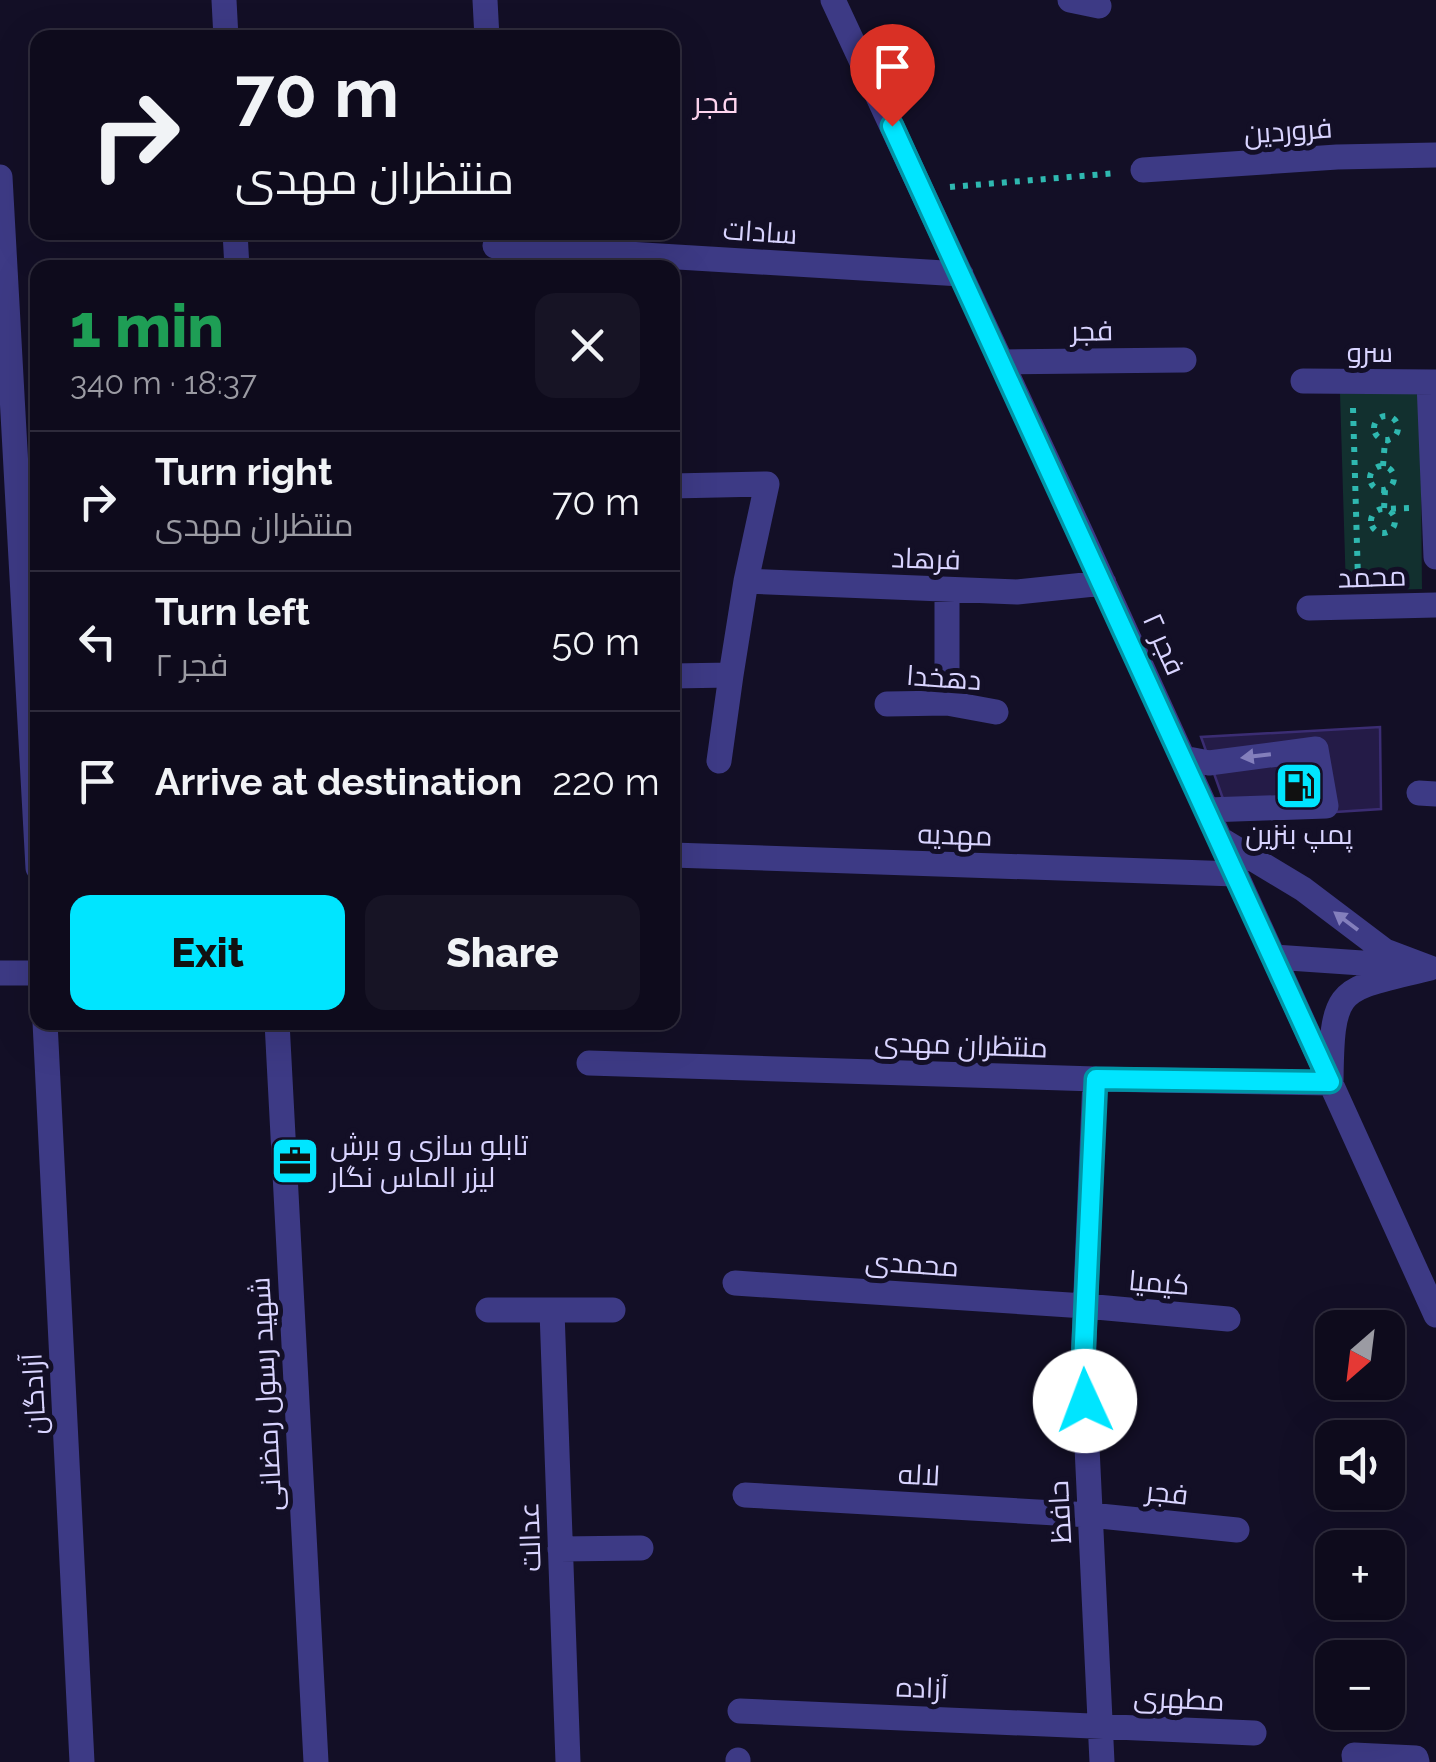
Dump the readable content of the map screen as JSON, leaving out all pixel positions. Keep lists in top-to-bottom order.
{
  "streets": {
    "street": [
      "فروردین",
      "سادات",
      "فجر",
      "سرو",
      "فرهاد",
      "محمد",
      "فجر ۲",
      "دهخدا",
      "مهدیه",
      "منتظران مهدی",
      "محمدی",
      "کیمیا",
      "آزادگان",
      "شهید رسول رمضانی",
      "لاله",
      "حافظ",
      "عدالت",
      "آزاده",
      "مطهری"
    ]
  },
  "crossings": [
    ["سادات", "فجر ۲"],
    ["فجر", "فجر ۲"],
    ["فجر", "لاله"],
    ["فجر", "حافظ"],
    ["فرهاد", "فجر ۲"],
    ["فجر ۲", "مهدیه"],
    ["فجر ۲", "منتظران مهدی"],
    ["منتظران مهدی", "حافظ"],
    ["محمدی", "کیمیا"],
    ["محمدی", "حافظ"],
    ["کیمیا", "حافظ"],
    ["لاله", "حافظ"],
    ["حافظ", "آزاده"],
    ["حافظ", "مطهری"],
    ["آزاده", "مطهری"]
  ],
  "districts": ["فجر"],
  "places": {
    "fuel station": ["پمپ بنزین"],
    "office": ["تابلو سازی و برش لیزر الماس نگار"]
  },
  "north": "bottom left",
  "page": {
    "turn": ["70 m", "منتظران مهدی"],
    "heading": ["1 min", "340 m · 18:37"],
    "list": [
      {
        "name": "Turn right",
        "note": "منتظران مهدی",
        "value": "70 m"
      },
      {
        "name": "Turn left",
        "note": "فجر ۲",
        "value": "50 m"
      },
      {
        "name": "Arrive at destination",
        "value": "220 m"
      }
    ],
    "buttons": ["Exit", "Share"],
    "map_buttons": ["+", "−"]
  }
}
